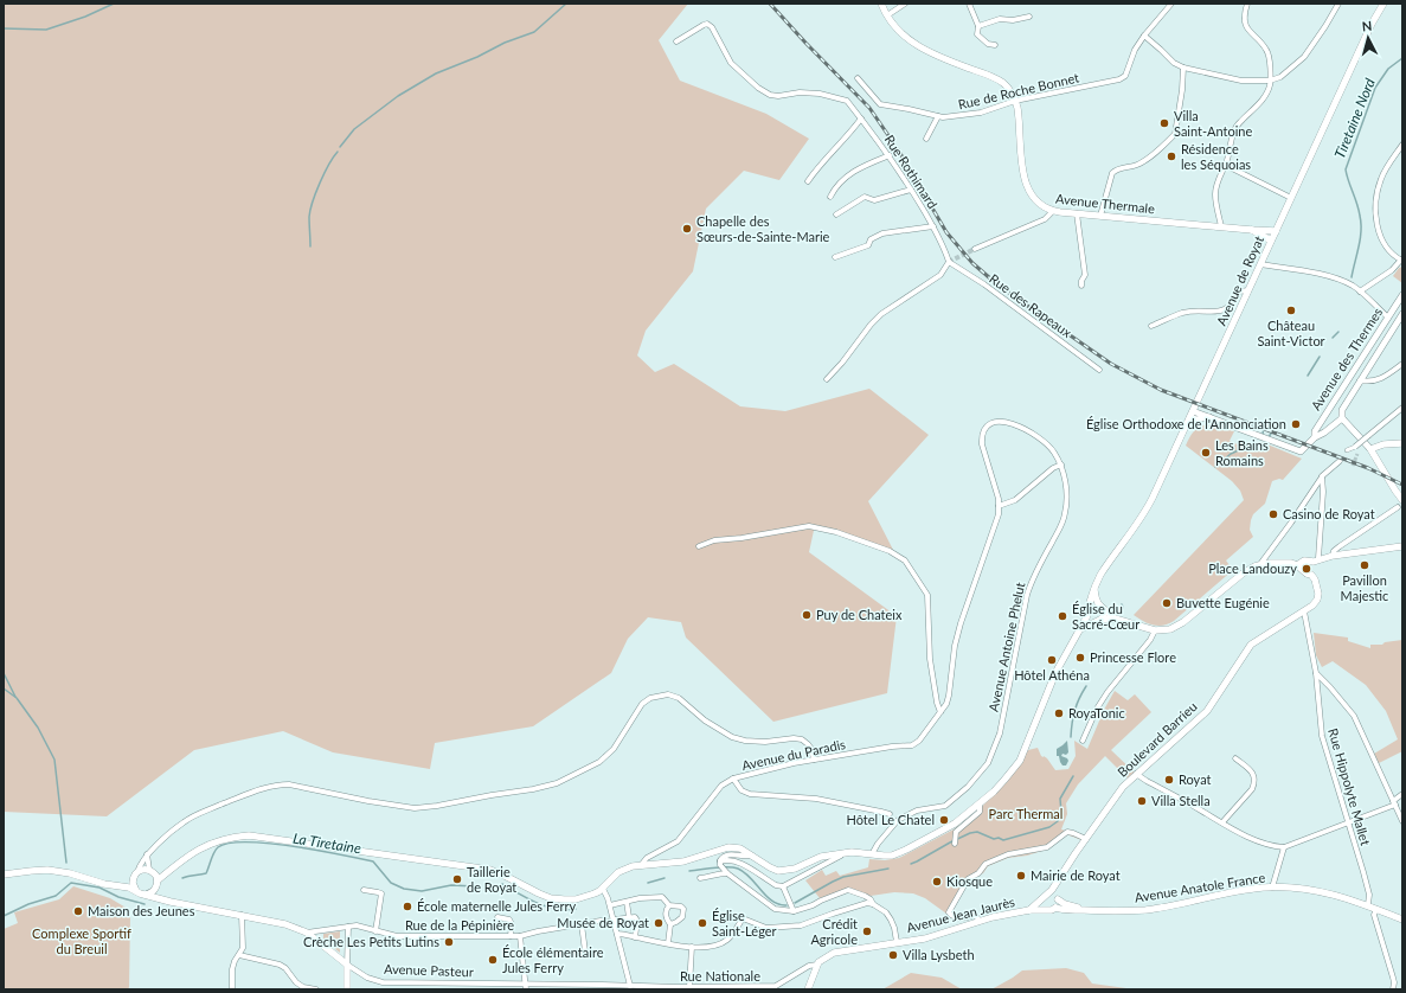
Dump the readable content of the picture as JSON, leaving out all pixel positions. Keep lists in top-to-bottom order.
{
  "streets": {
    "main road": [
      "Avenue Thermale",
      "Avenue de Royat",
      "Boulevard Barrieu",
      "Avenue Anatole France",
      "Avenue Jean Jaurès",
      "Avenue Pasteur"
    ],
    "street": [
      "Rue de Roche Bonnet",
      "Rue Rothimard",
      "Rue des Rapeaux",
      "Avenue des Thermes",
      "Avenue Antoine Phelut",
      "Avenue du Paradis",
      "Rue Hippolyte Mallet",
      "Rue de la Pépinière",
      "Rue Nationale"
    ]
  },
  "crossings": [
    ["Rue de Roche Bonnet", "Avenue Thermale"],
    ["Rue Rothimard", "Rue des Rapeaux"],
    ["Avenue Thermale", "Avenue de Royat"],
    ["Avenue de Royat", "Avenue des Thermes"],
    ["Avenue Antoine Phelut", "Avenue du Paradis"],
    ["Boulevard Barrieu", "Rue Hippolyte Mallet"],
    ["Boulevard Barrieu", "Avenue Anatole France"],
    ["Boulevard Barrieu", "Avenue Jean Jaurès"],
    ["Rue Hippolyte Mallet", "Avenue Anatole France"],
    ["Avenue Anatole France", "Avenue Jean Jaurès"],
    ["Avenue Jean Jaurès", "Rue Nationale"],
    ["Rue de la Pépinière", "Avenue Pasteur"],
    ["Avenue Pasteur", "Rue Nationale"]
  ],
  "water": ["Tiretaine Nord", "La Tiretaine"],
  "parks": ["Parc Thermal", "Complexe Sportif du Breuil"],
  "places": [
    "Villa Saint-Antoine",
    "Résidence les Séquoias",
    "Chapelle des Sœurs-de-Sainte-Marie",
    "Château Saint-Victor",
    "Église Orthodoxe de l'Annonciation",
    "Les Bains Romains",
    "Casino de Royat",
    "Pavillon Majestic",
    "Place Landouzy",
    "Buvette Eugénie",
    "Puy de Chateix",
    "Église du Sacré-Cœur",
    "Princesse Flore",
    "Hôtel Athéna",
    "RoyaTonic",
    "Royat",
    "Villa Stella",
    "Hôtel Le Chatel",
    "Mairie de Royat",
    "Taillerie de Royat",
    "Kiosque",
    "École maternelle Jules Ferry",
    "Maison des Jeunes",
    "Musée de Royat",
    "Église Saint-Léger",
    "Crédit Agricole",
    "Crèche Les Petits Lutins",
    "Villa Lysbeth",
    "École élémentaire Jules Ferry"
  ],
  "north": "top"
}
